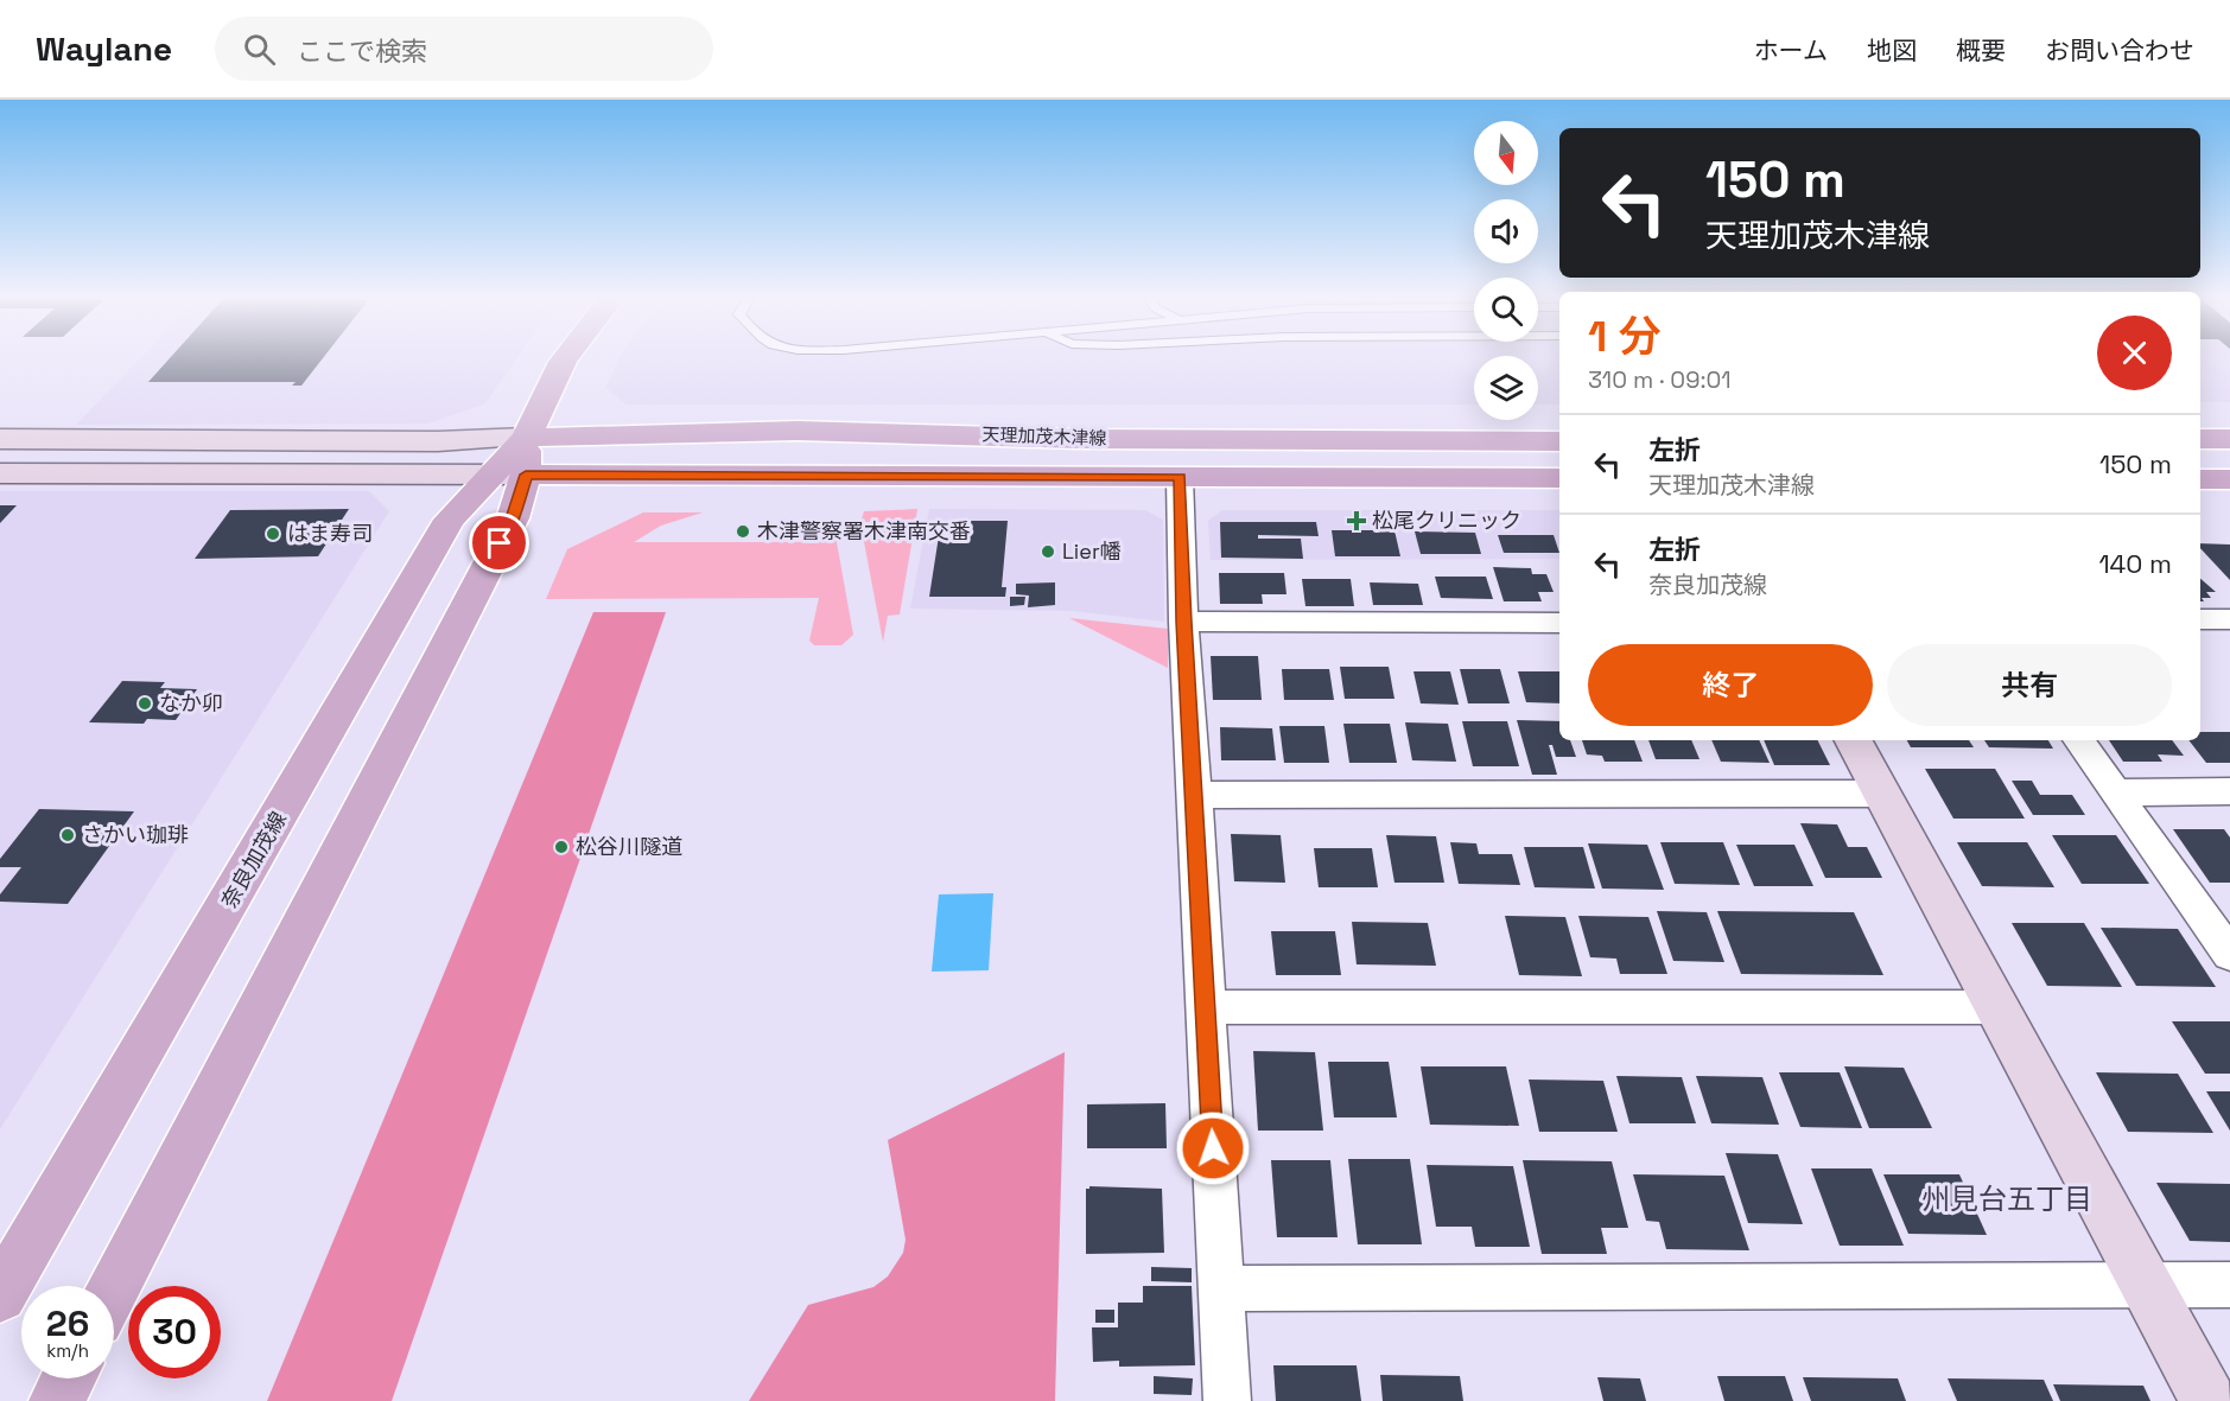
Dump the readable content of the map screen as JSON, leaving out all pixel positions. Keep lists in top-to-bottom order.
{
  "streets": {
    "main road": ["天理加茂木津線", "奈良加茂線"]
  },
  "crossings": [
    ["天理加茂木津線", "奈良加茂線"]
  ],
  "districts": ["州見台五丁目"],
  "places": {
    "health": ["松尾クリニック"],
    "other": [
      "木津警察署木津南交番",
      "はま寿司",
      "Lier幡",
      "なか卯",
      "さかい珈琲",
      "松谷川隧道"
    ]
  },
  "north": "bottom",
  "page": {
    "header": "Waylane",
    "search": "ここで検索",
    "nav": [
      "ホーム",
      "地図",
      "概要",
      "お問い合わせ"
    ],
    "turn": ["150 m", "天理加茂木津線"],
    "heading": ["1 分", "310 m · 09:01"],
    "list": [
      {
        "name": "左折",
        "note": "天理加茂木津線",
        "value": "150 m"
      },
      {
        "name": "左折",
        "note": "奈良加茂線",
        "value": "140 m"
      }
    ],
    "buttons": ["終了", "共有"],
    "speed": "26 km/h",
    "limit": "30"
  }
}
